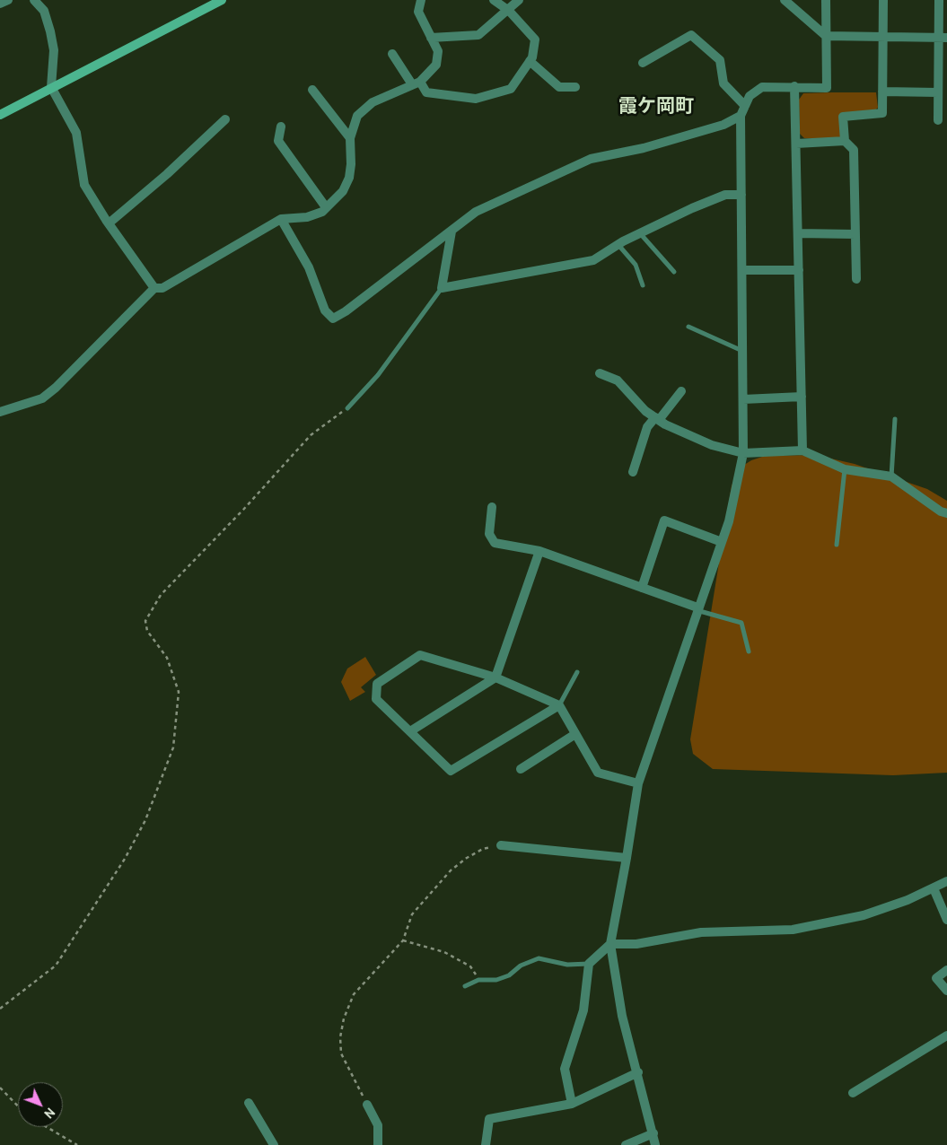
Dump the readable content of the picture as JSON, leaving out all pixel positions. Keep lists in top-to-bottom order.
{
  "districts": ["霞ケ岡町"],
  "north": "bottom right"
}
